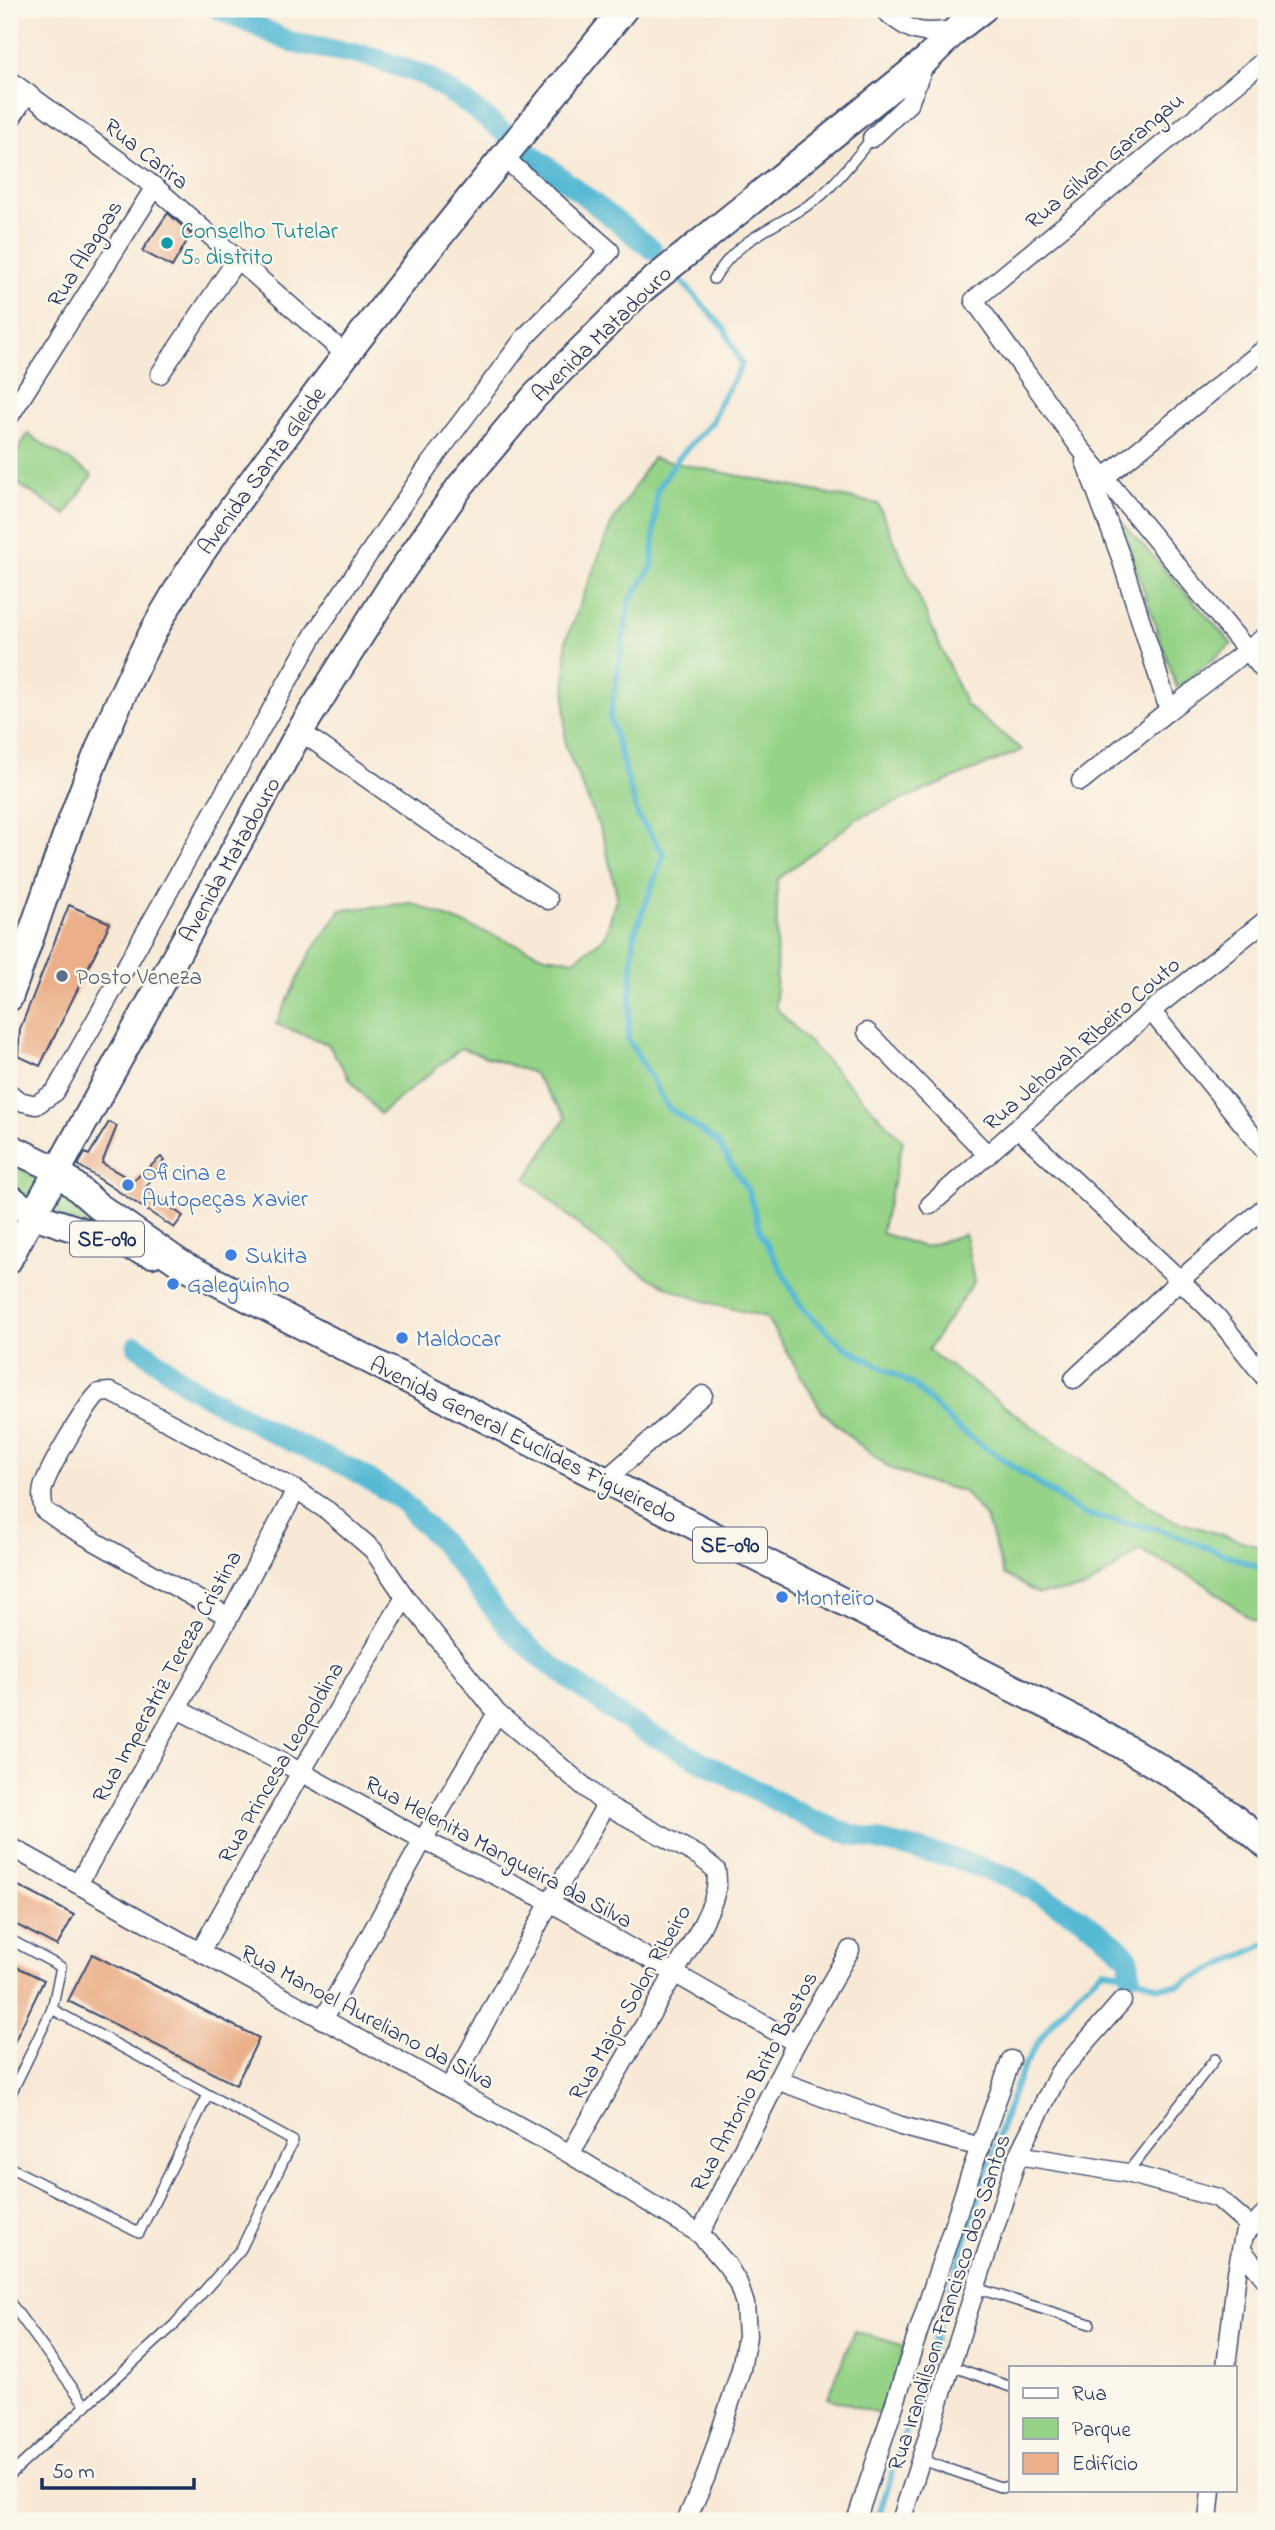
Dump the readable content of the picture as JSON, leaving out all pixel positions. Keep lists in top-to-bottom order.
{
  "streets": {
    "main road": [
      "Avenida Matadouro",
      "Avenida Santa Gleide",
      "SE-090",
      "Avenida General Euclides Figueiredo"
    ],
    "street": [
      "Rua Carira",
      "Rua Gilvan Garangau",
      "Rua Alagoas",
      "Rua Jehovah Ribeiro Couto",
      "Rua Imperatriz Tereza Cristina",
      "Rua Princesa Leopoldina",
      "Rua Helenita Mangueira da Silva",
      "Rua Major Solon Ribeiro",
      "Rua Manoel Aureliano da Silva",
      "Rua Antonio Brito Bastos",
      "Rua Irandilson Francisco dos Santos"
    ]
  },
  "crossings": [
    ["Rua Carira", "Rua Alagoas"],
    ["Rua Carira", "Avenida Santa Gleide"],
    ["Avenida Matadouro", "SE-090"],
    ["Avenida Matadouro", "Avenida General Euclides Figueiredo"],
    ["SE-090", "Avenida General Euclides Figueiredo"],
    ["Rua Imperatriz Tereza Cristina", "Rua Helenita Mangueira da Silva"],
    ["Rua Imperatriz Tereza Cristina", "Rua Manoel Aureliano da Silva"],
    ["Rua Princesa Leopoldina", "Rua Helenita Mangueira da Silva"],
    ["Rua Princesa Leopoldina", "Rua Manoel Aureliano da Silva"],
    ["Rua Helenita Mangueira da Silva", "Rua Major Solon Ribeiro"],
    ["Rua Helenita Mangueira da Silva", "Rua Antonio Brito Bastos"],
    ["Rua Major Solon Ribeiro", "Rua Manoel Aureliano da Silva"],
    ["Rua Manoel Aureliano da Silva", "Rua Antonio Brito Bastos"]
  ],
  "places": [
    "Conselho Tutelar 5º distrito",
    "Posto Veneza",
    "Oficina e Autopeças Xavier",
    "Sukita",
    "Galeguinho",
    "Maldocar",
    "Monteiro"
  ],
  "legend": ["Rua", "Parque", "Edifício"],
  "scale_bar": "50 m"
}
